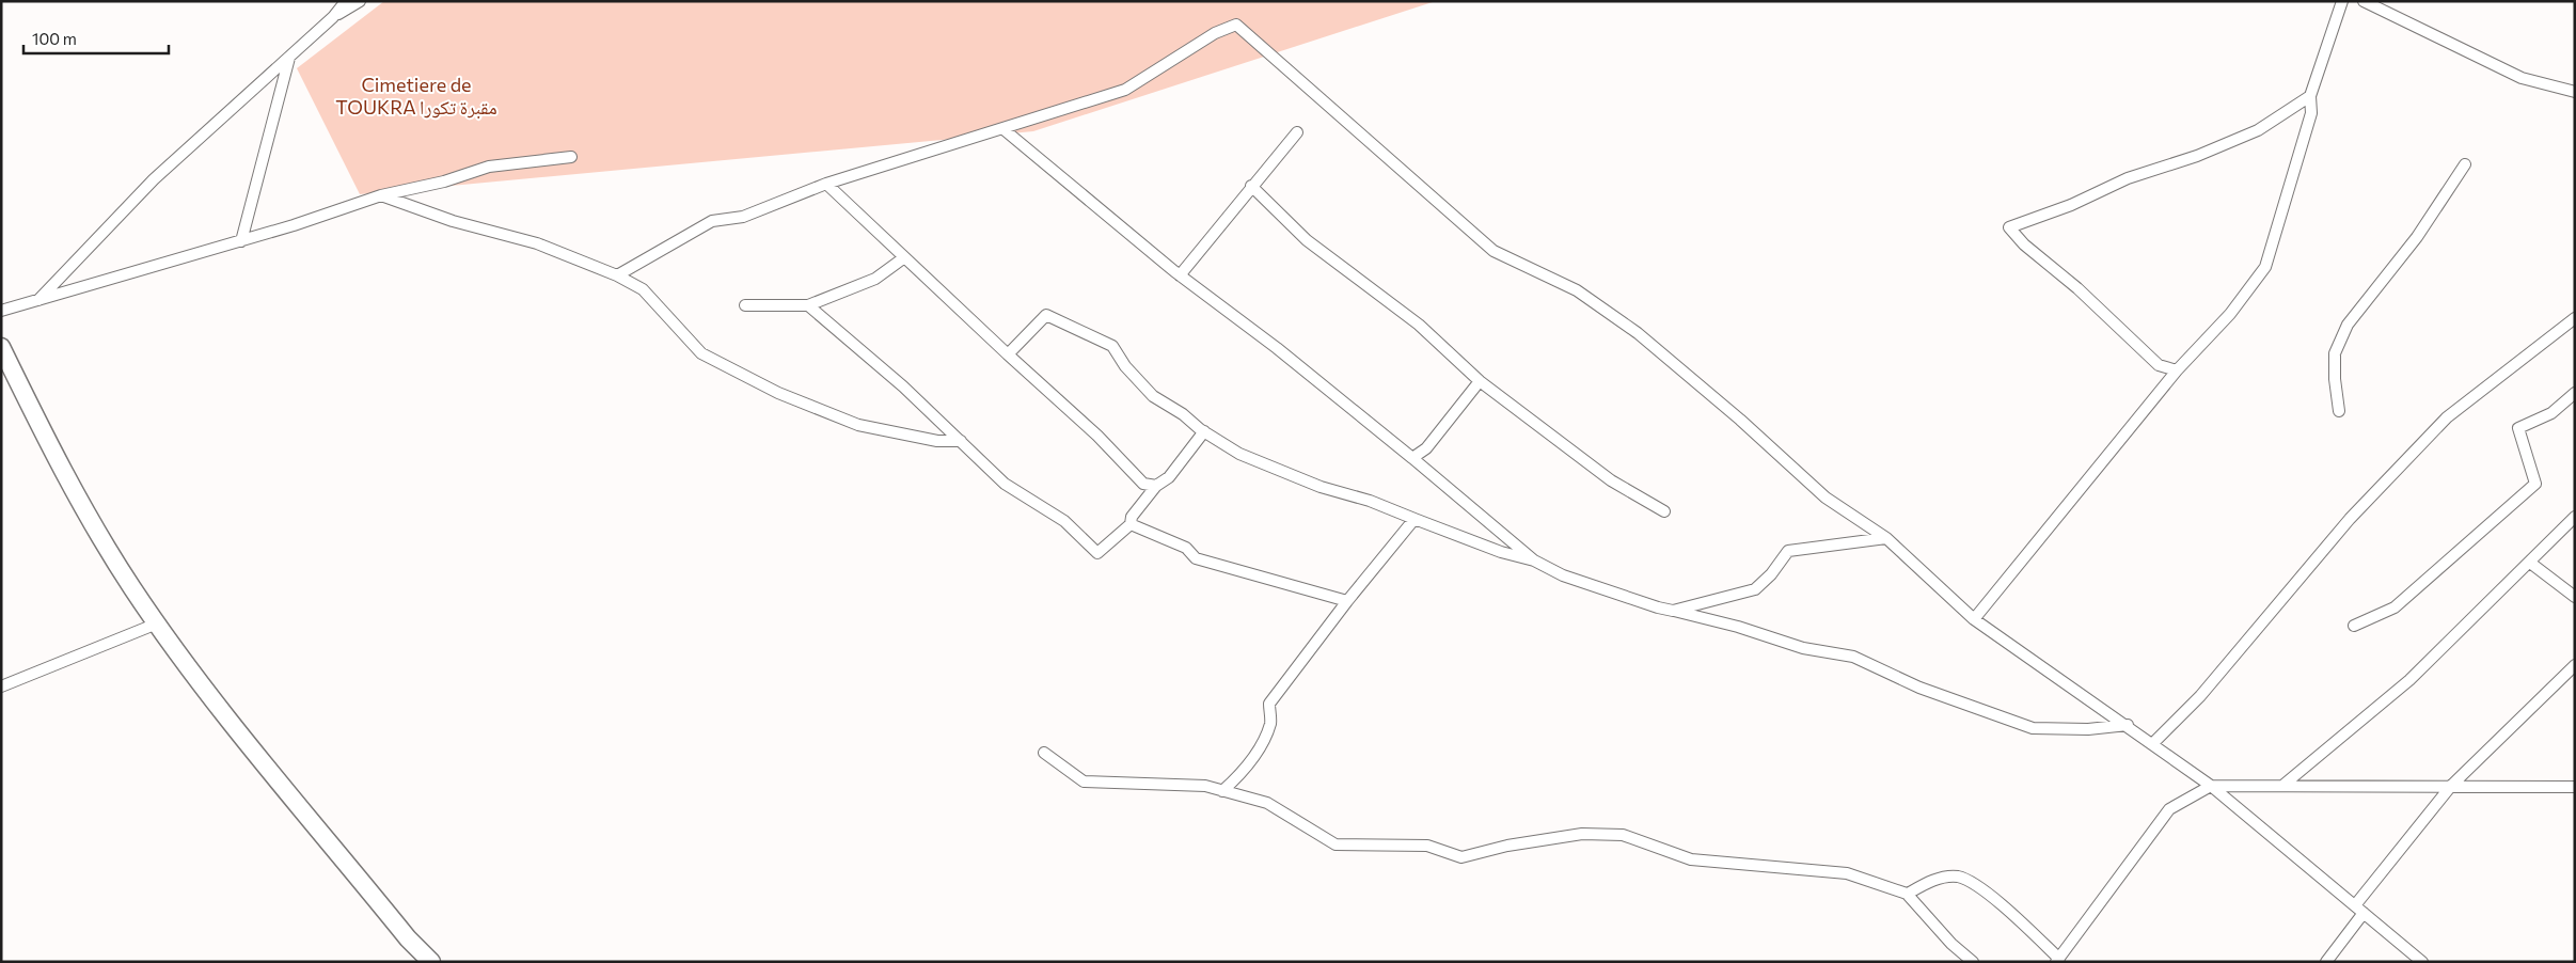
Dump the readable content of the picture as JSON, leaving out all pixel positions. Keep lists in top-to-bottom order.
{
  "parks": ["Cimetiere de TOUKRA مقبرة تكورا"],
  "scale_bar": "100 m"
}
